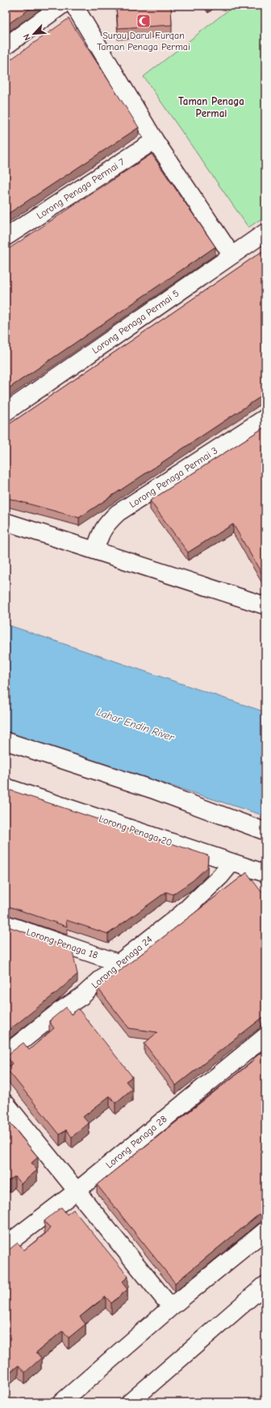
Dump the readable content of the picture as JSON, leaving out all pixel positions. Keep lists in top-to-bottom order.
{
  "streets": {
    "street": [
      "Lorong Penaga Permai 7",
      "Lorong Penaga Permai 5",
      "Lorong Penaga Permai 3",
      "Lorong Penaga 20",
      "Lorong Penaga 18",
      "Lorong Penaga 24",
      "Lorong Penaga 28"
    ]
  },
  "crossings": [
    ["Lorong Penaga 20", "Lorong Penaga 24"],
    ["Lorong Penaga 18", "Lorong Penaga 24"]
  ],
  "districts": ["Taman Penaga Permai"],
  "water": ["Lahar Endin River"],
  "places": {
    "mosque": ["Surau Darul Furqan Taman Penaga Permai"]
  },
  "north": "bottom left"
}
